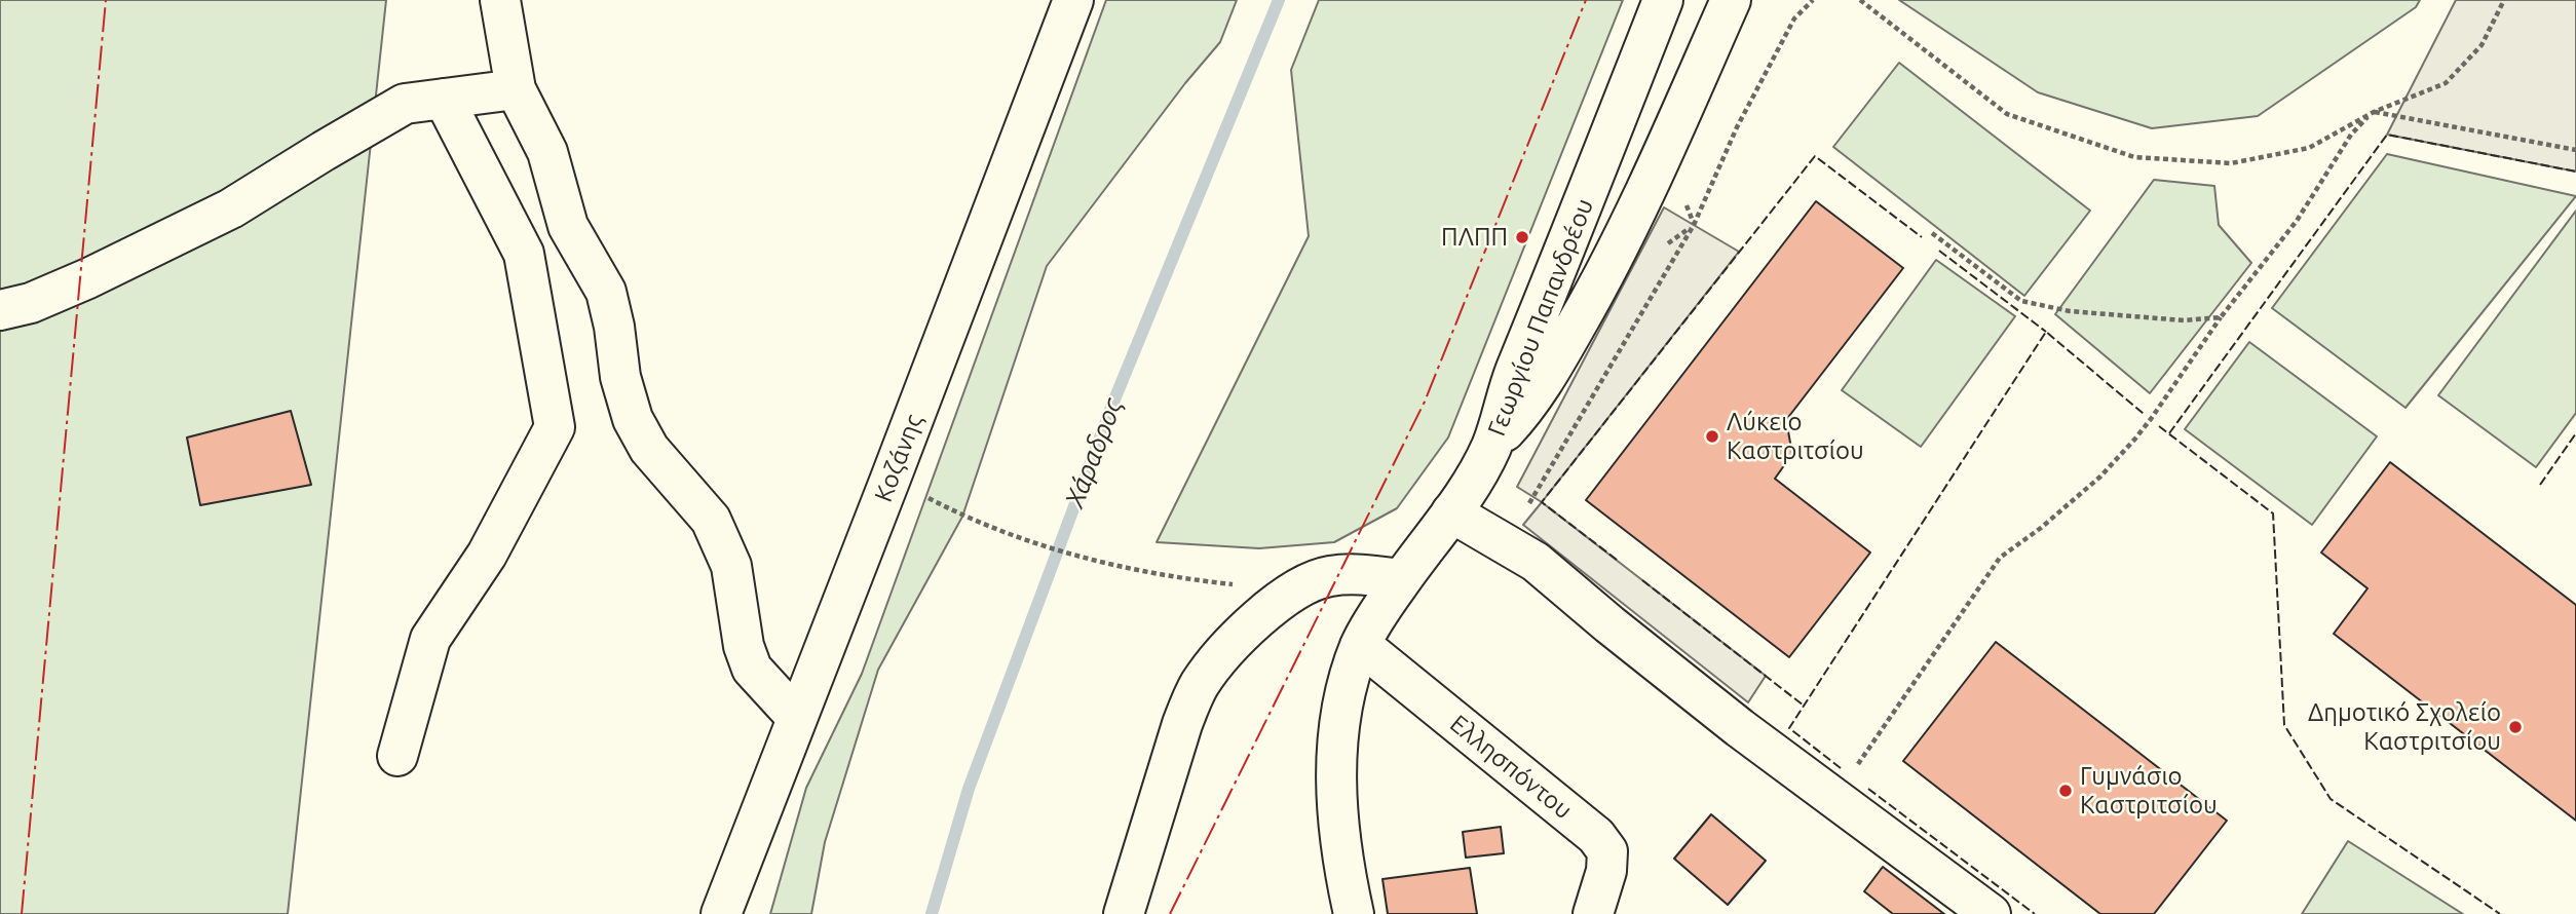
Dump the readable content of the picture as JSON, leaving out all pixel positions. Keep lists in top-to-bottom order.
{
  "streets": {
    "street": ["Γεωργίου Παπανδρέου", "Κοζάνης", "Ελλησπόντου"]
  },
  "water": ["Χάραδρος"],
  "places": [
    "ΠΛΠΠ",
    "Λύκειο Καστριτσίου",
    "Δημοτικό Σχολείο Καστριτσίου",
    "Γυμνάσιο Καστριτσίου"
  ]
}
